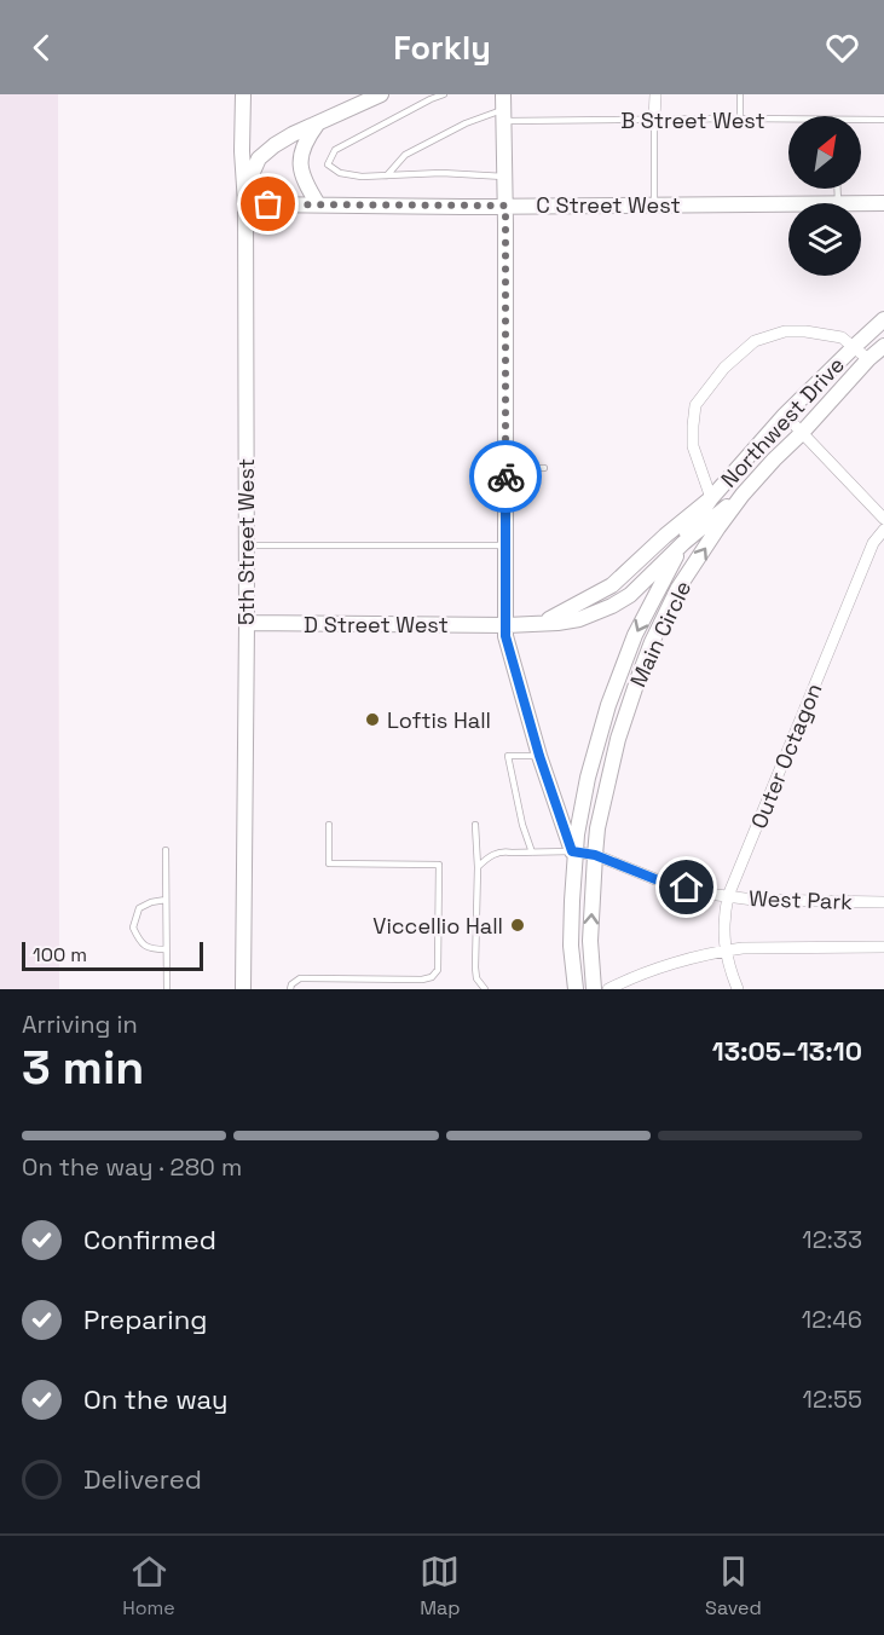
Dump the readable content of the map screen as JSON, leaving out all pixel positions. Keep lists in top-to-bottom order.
{
  "streets": {
    "street": [
      "C Street West",
      "Northwest Drive",
      "5th Street West",
      "D Street West",
      "Main Circle",
      "Outer Octagon",
      "West Park"
    ],
    "lane": ["B Street West"]
  },
  "crossings": [
    ["C Street West", "5th Street West"],
    ["Northwest Drive", "D Street West"],
    ["Northwest Drive", "Main Circle"],
    ["5th Street West", "D Street West"],
    ["Main Circle", "West Park"],
    ["Outer Octagon", "West Park"]
  ],
  "places": ["Loftis Hall", "Viccellio Hall"],
  "scale_bar": "100 m",
  "north": "top right",
  "page": {
    "header": "Forkly",
    "scale": "100 m",
    "heading": ["3 min", "Arriving in", "13:05–13:10"],
    "bar": "On the way · 280 m",
    "list": [
      ["Confirmed", "12:33"],
      ["Preparing", "12:46"],
      ["On the way", "12:55"],
      "Delivered"
    ],
    "tabs": ["Home", "Map", "Saved"]
  }
}
